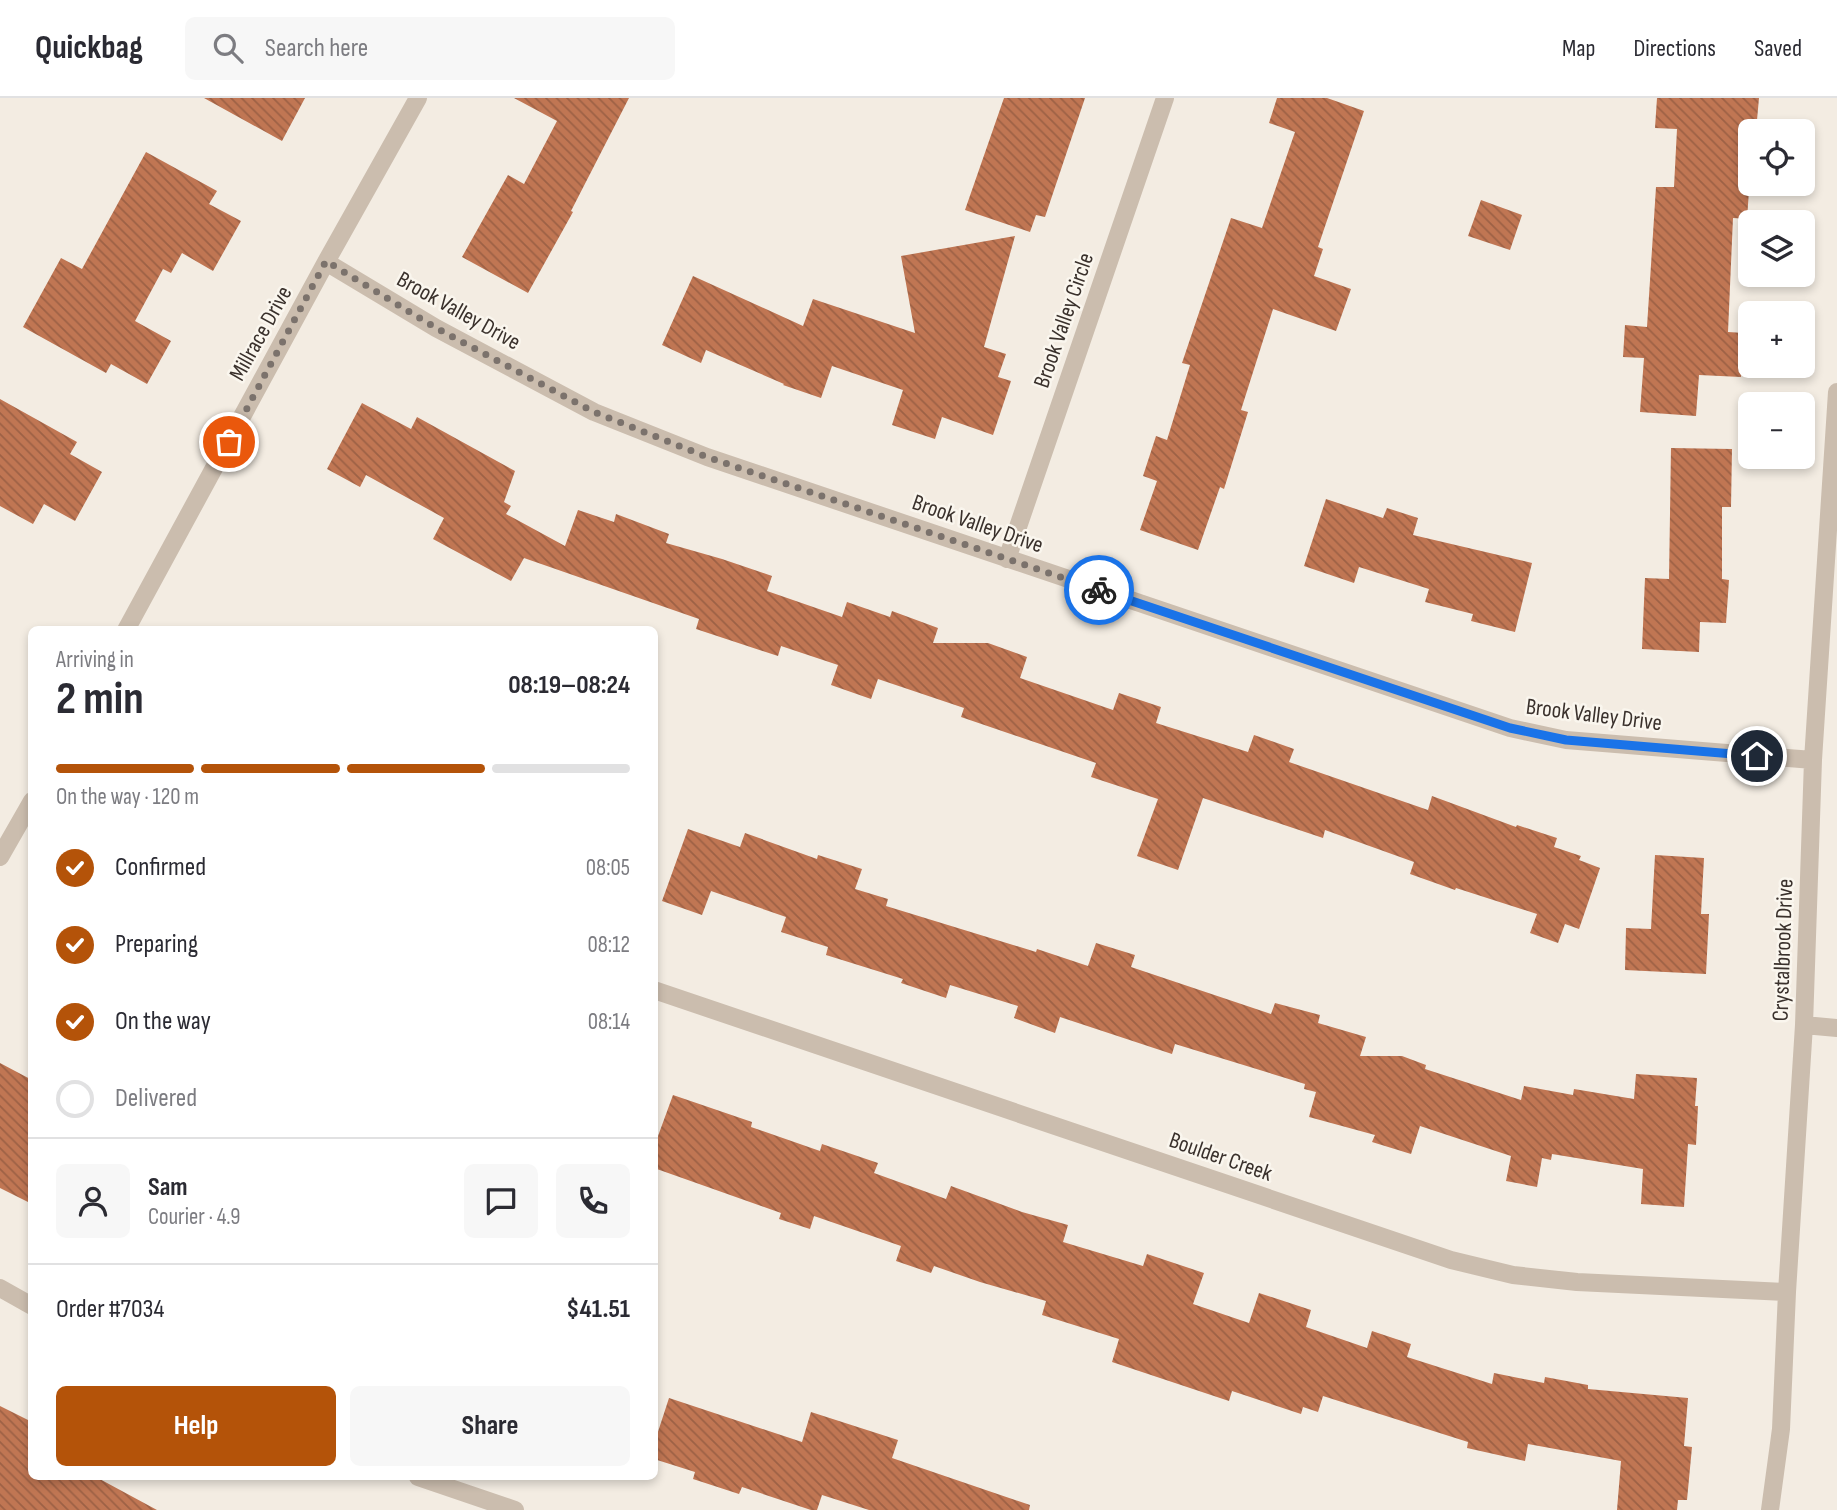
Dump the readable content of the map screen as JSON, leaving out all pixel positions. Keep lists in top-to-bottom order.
{
  "streets": {
    "street": [
      "Brook Valley Drive",
      "Brook Valley Circle",
      "Millrace Drive",
      "Crystalbrook Drive",
      "Boulder Creek"
    ]
  },
  "crossings": [
    ["Brook Valley Drive", "Brook Valley Circle"],
    ["Brook Valley Drive", "Millrace Drive"],
    ["Brook Valley Drive", "Crystalbrook Drive"],
    ["Crystalbrook Drive", "Boulder Creek"]
  ],
  "page": {
    "header": "Quickbag",
    "search": "Search here",
    "nav": ["Map", "Directions", "Saved"],
    "map_buttons": ["+", "−"],
    "heading": ["2 min", "Arriving in", "08:19–08:24"],
    "panel": [
      "Sam",
      "Courier · 4.9",
      "Order #7034",
      "$41.51"
    ],
    "bar": "On the way · 120 m",
    "list": [
      ["Confirmed", "08:05"],
      ["Preparing", "08:12"],
      ["On the way", "08:14"],
      "Delivered"
    ],
    "buttons": ["Help", "Share"]
  }
}
